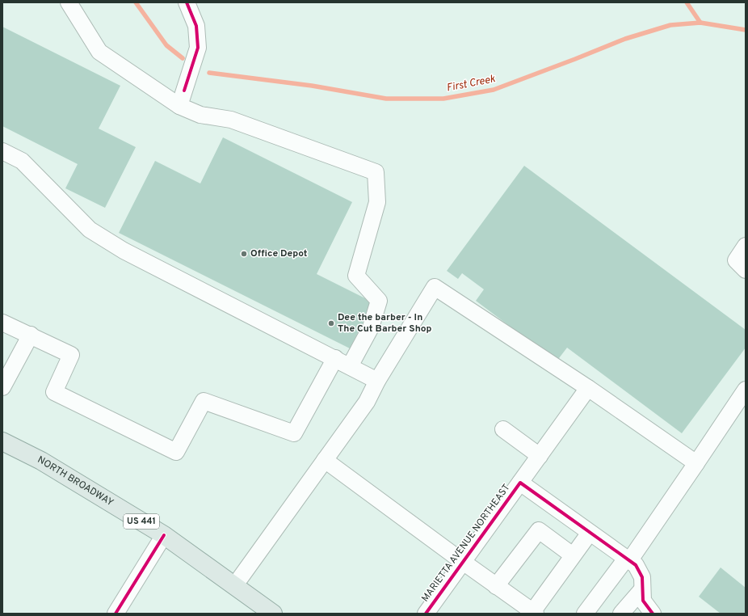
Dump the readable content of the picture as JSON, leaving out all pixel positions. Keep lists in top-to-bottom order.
{
  "streets": {
    "main road": ["NORTH BROADWAY", "US 441"],
    "street": ["MARIETTA AVENUE NORTHEAST"]
  },
  "water": ["First Creek"],
  "places": ["Office Depot", "Dee the barber - In The Cut Barber Shop"]
}
